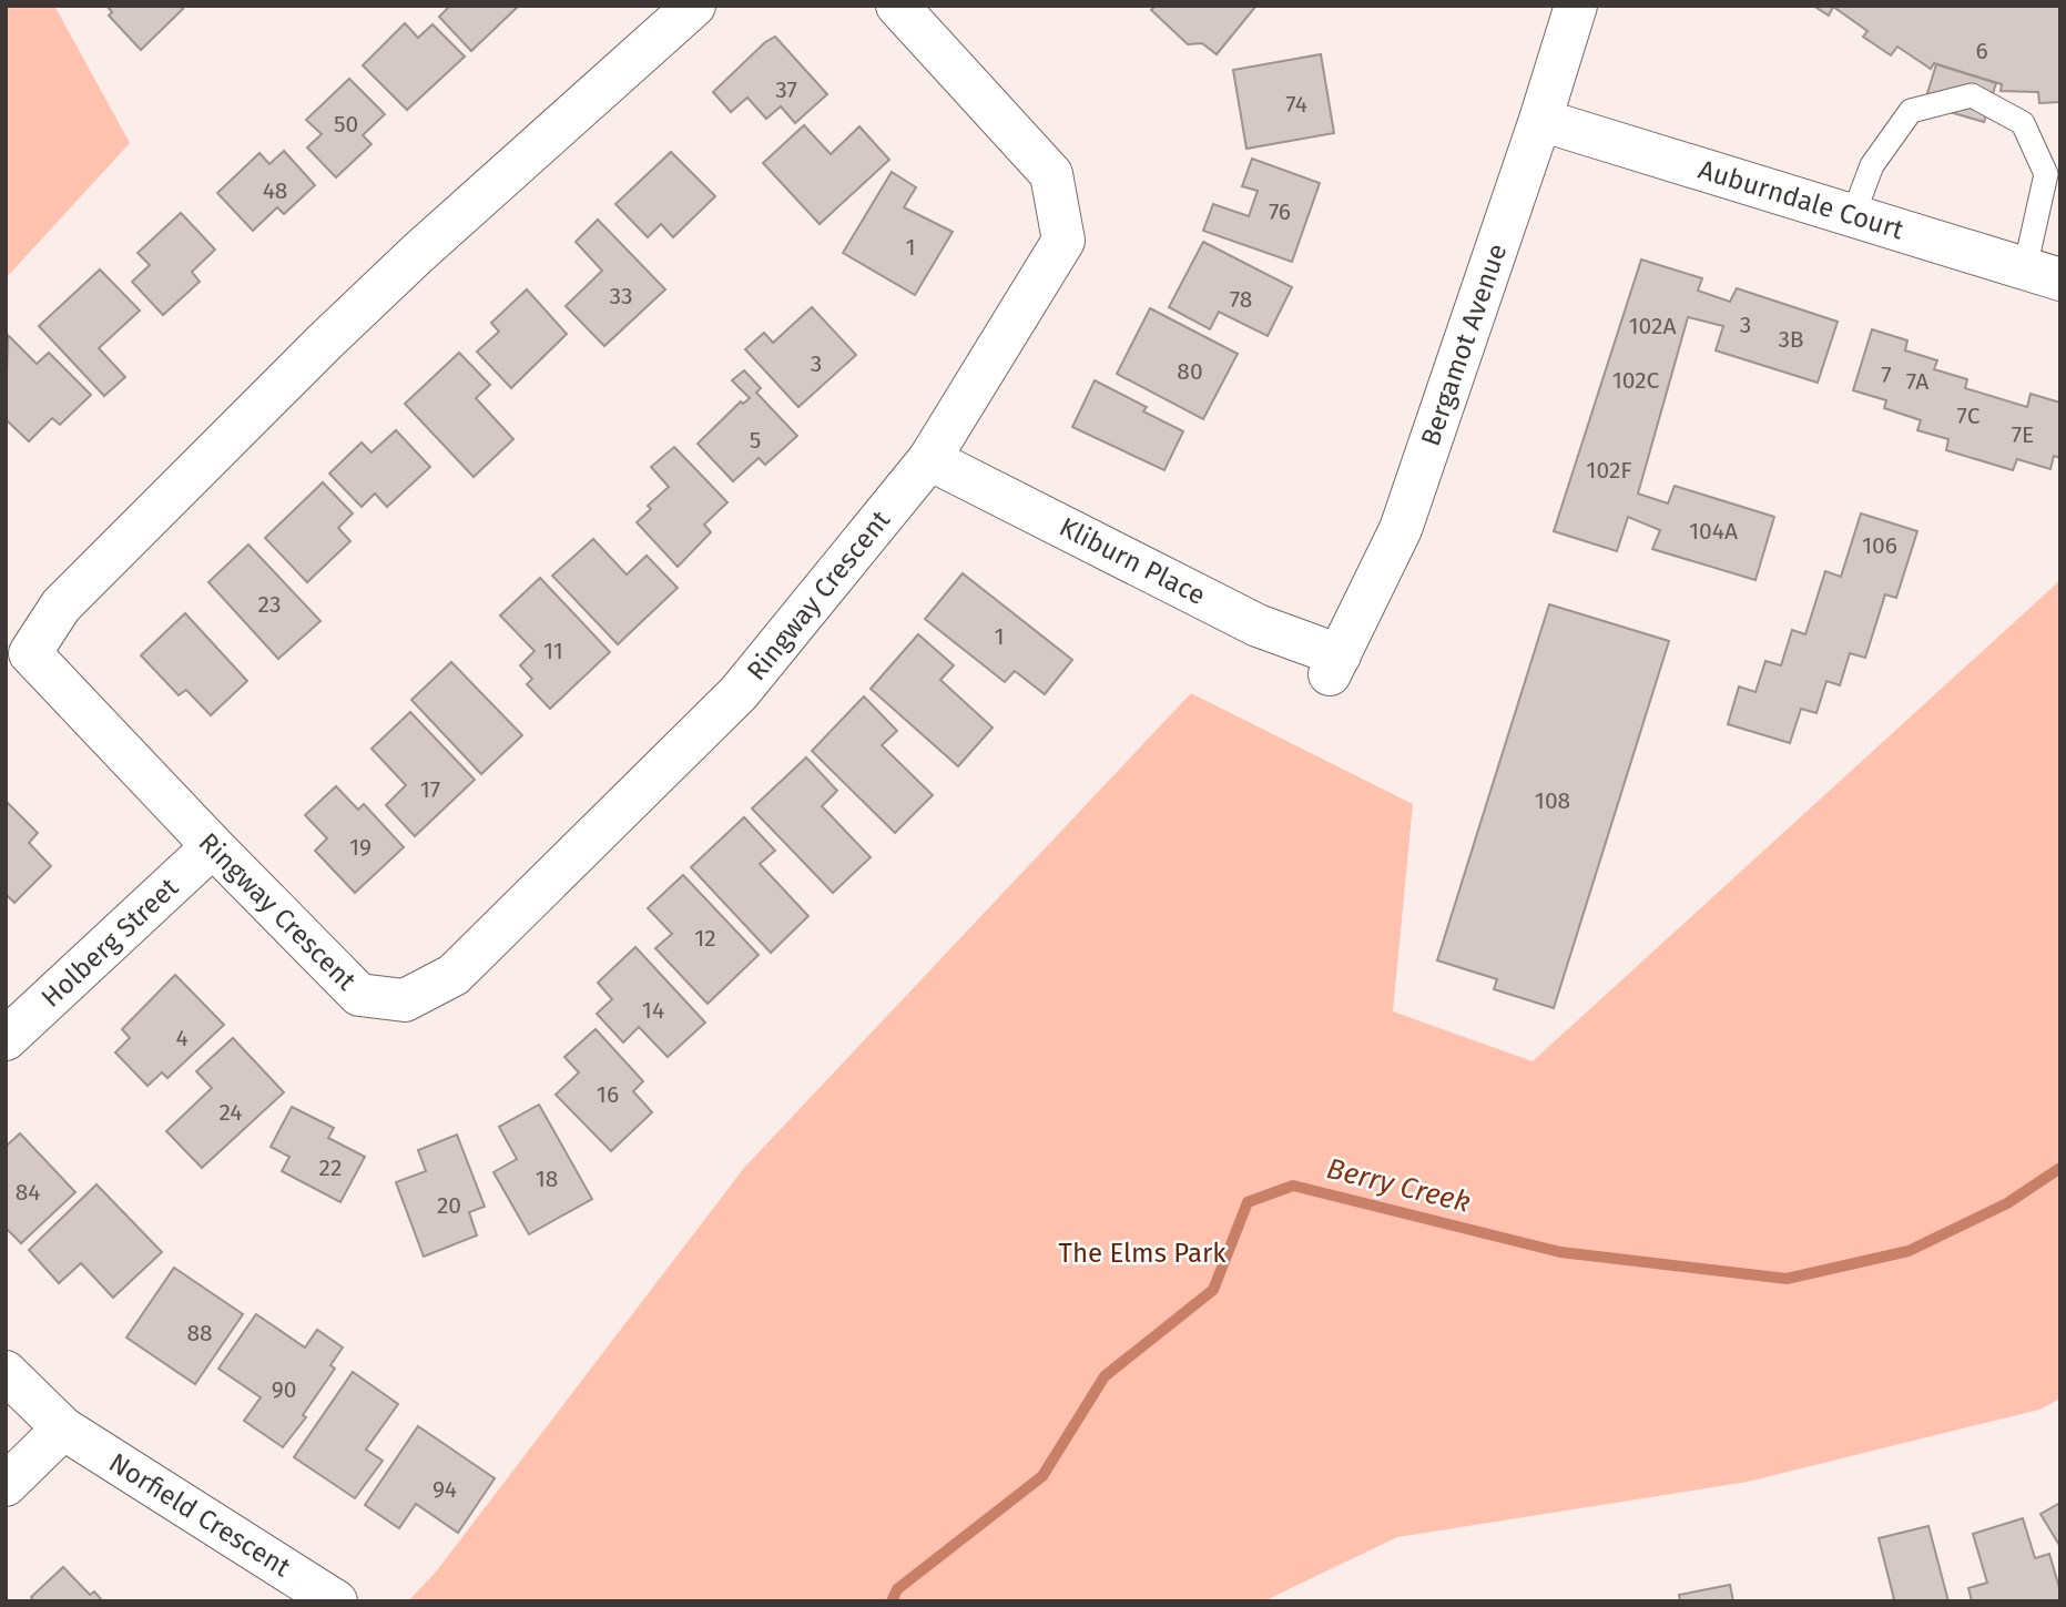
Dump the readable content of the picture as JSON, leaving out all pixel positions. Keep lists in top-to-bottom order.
{
  "streets": {
    "street": [
      "Auburndale Court",
      "Bergamot Avenue",
      "Kliburn Place",
      "Ringway Crescent",
      "Holberg Street",
      "Norfield Crescent"
    ]
  },
  "crossings": [
    ["Auburndale Court", "Bergamot Avenue"],
    ["Bergamot Avenue", "Kliburn Place"],
    ["Kliburn Place", "Ringway Crescent"],
    ["Ringway Crescent", "Holberg Street"]
  ],
  "water": ["Berry Creek"],
  "parks": ["The Elms Park"],
  "house_numbers": [
    "6",
    "37",
    "74",
    "50",
    "48",
    "76",
    "1",
    "33",
    "78",
    "3",
    "102A",
    "3B",
    "3",
    "80",
    "7",
    "102C",
    "7A",
    "7C",
    "7E",
    "5",
    "102F",
    "104A",
    "106",
    "23",
    "1",
    "11",
    "17",
    "108",
    "19",
    "12",
    "14",
    "4",
    "16",
    "24",
    "22",
    "18",
    "84",
    "20",
    "88",
    "90",
    "94"
  ]
}
